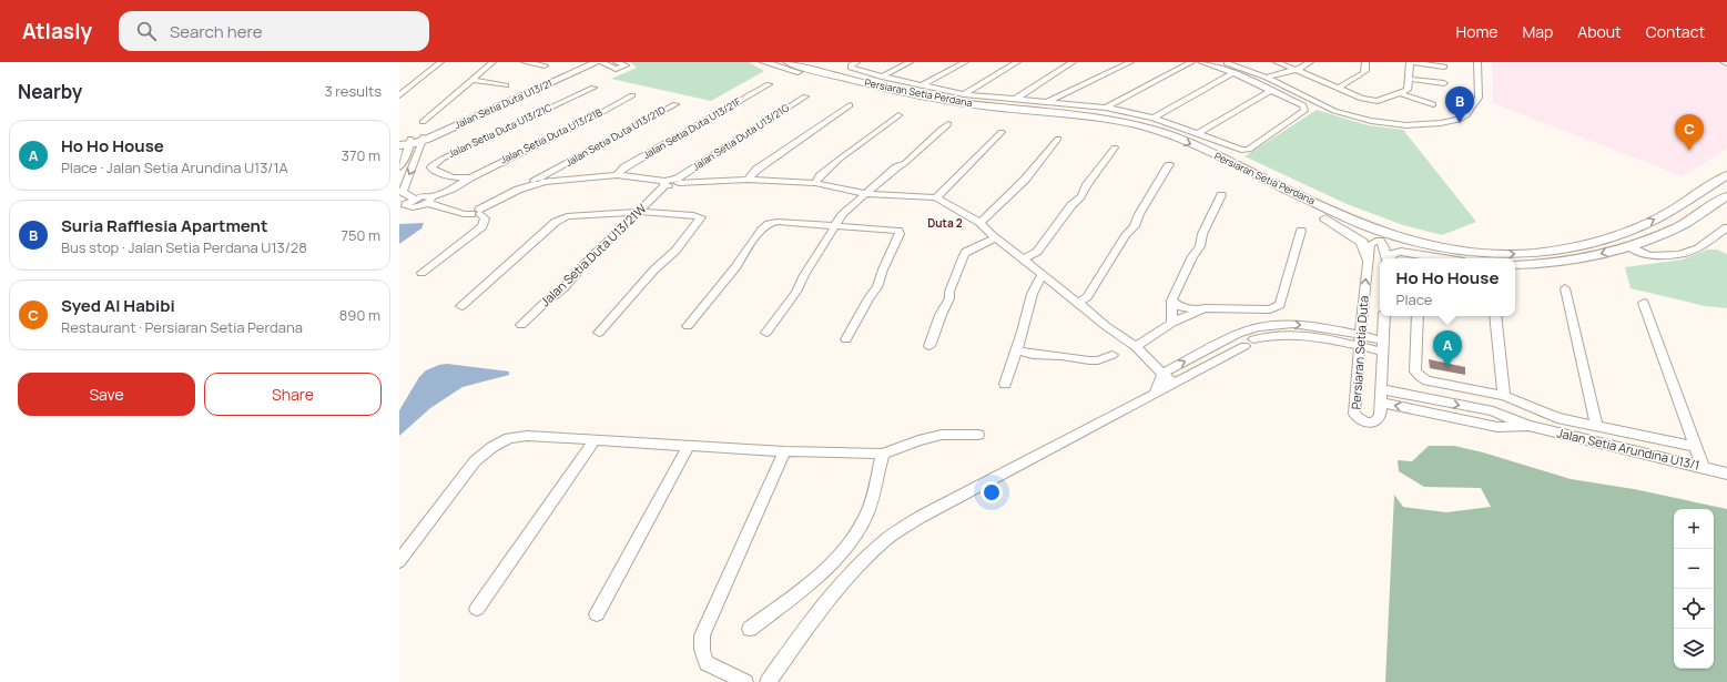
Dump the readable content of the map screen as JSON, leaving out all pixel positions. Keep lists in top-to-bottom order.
{
  "streets": {
    "main road": ["Persiaran Setia Perdana", "Jalan Setia Duta U13/21"],
    "street": [
      "Jalan Setia Duta U13/21F",
      "Jalan Setia Duta U13/21C",
      "Jalan Setia Duta U13/21B",
      "Jalan Setia Duta U13/21D",
      "Jalan Setia Duta U13/21G",
      "Jalan Setia Duta U13/21W",
      "Persiaran Setia Duta",
      "Jalan Setia Arundina U13/1"
    ]
  },
  "crossings": [
    ["Persiaran Setia Perdana", "Persiaran Setia Duta"]
  ],
  "districts": ["Duta 2"],
  "page": {
    "header": "Atlasly",
    "search": "Search here",
    "nav": [
      "Home",
      "Map",
      "About",
      "Contact"
    ],
    "heading": ["Nearby", "3 results"],
    "pins": ["B", "C", "A"],
    "list": [
      {
        "mark": "A",
        "name": "Ho Ho House",
        "note": "Place · Jalan Setia Arundina U13/1A",
        "value": "370 m"
      },
      {
        "mark": "B",
        "name": "Suria Rafflesia Apartment",
        "note": "Bus stop · Jalan Setia Perdana U13/28",
        "value": "750 m"
      },
      {
        "mark": "C",
        "name": "Syed Al Habibi",
        "note": "Restaurant · Persiaran Setia Perdana",
        "value": "890 m"
      }
    ],
    "popup": ["Ho Ho House", "Place"],
    "buttons": ["Save", "Share"],
    "map_buttons": ["+", "−"]
  }
}
